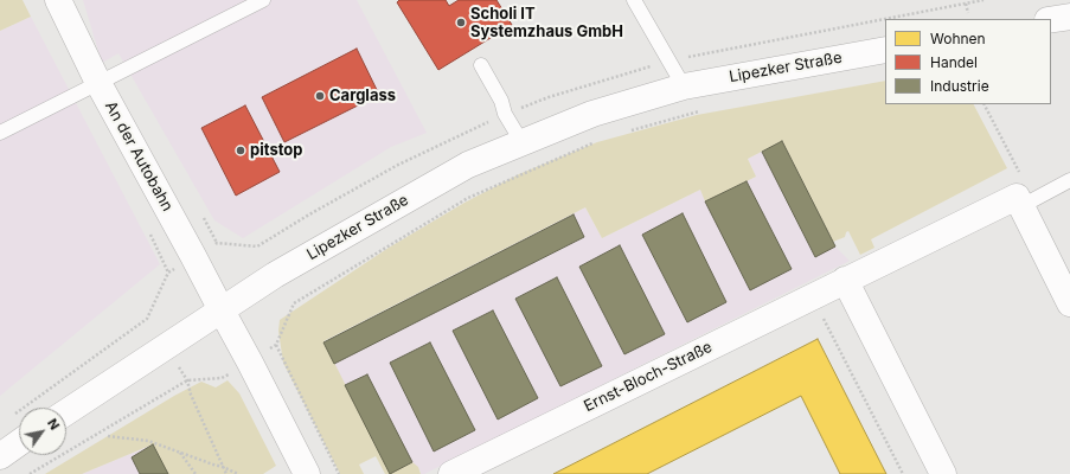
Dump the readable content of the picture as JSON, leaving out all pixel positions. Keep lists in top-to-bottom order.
{
  "streets": {
    "street": ["Lipezker Straße", "An der Autobahn", "Ernst-Bloch-Straße"]
  },
  "crossings": [
    ["Lipezker Straße", "An der Autobahn"]
  ],
  "places": ["Scholi IT Systemzhaus GmbH", "Carglass", "pitstop"],
  "legend": ["Wohnen", "Handel", "Industrie"],
  "north": "top right"
}
